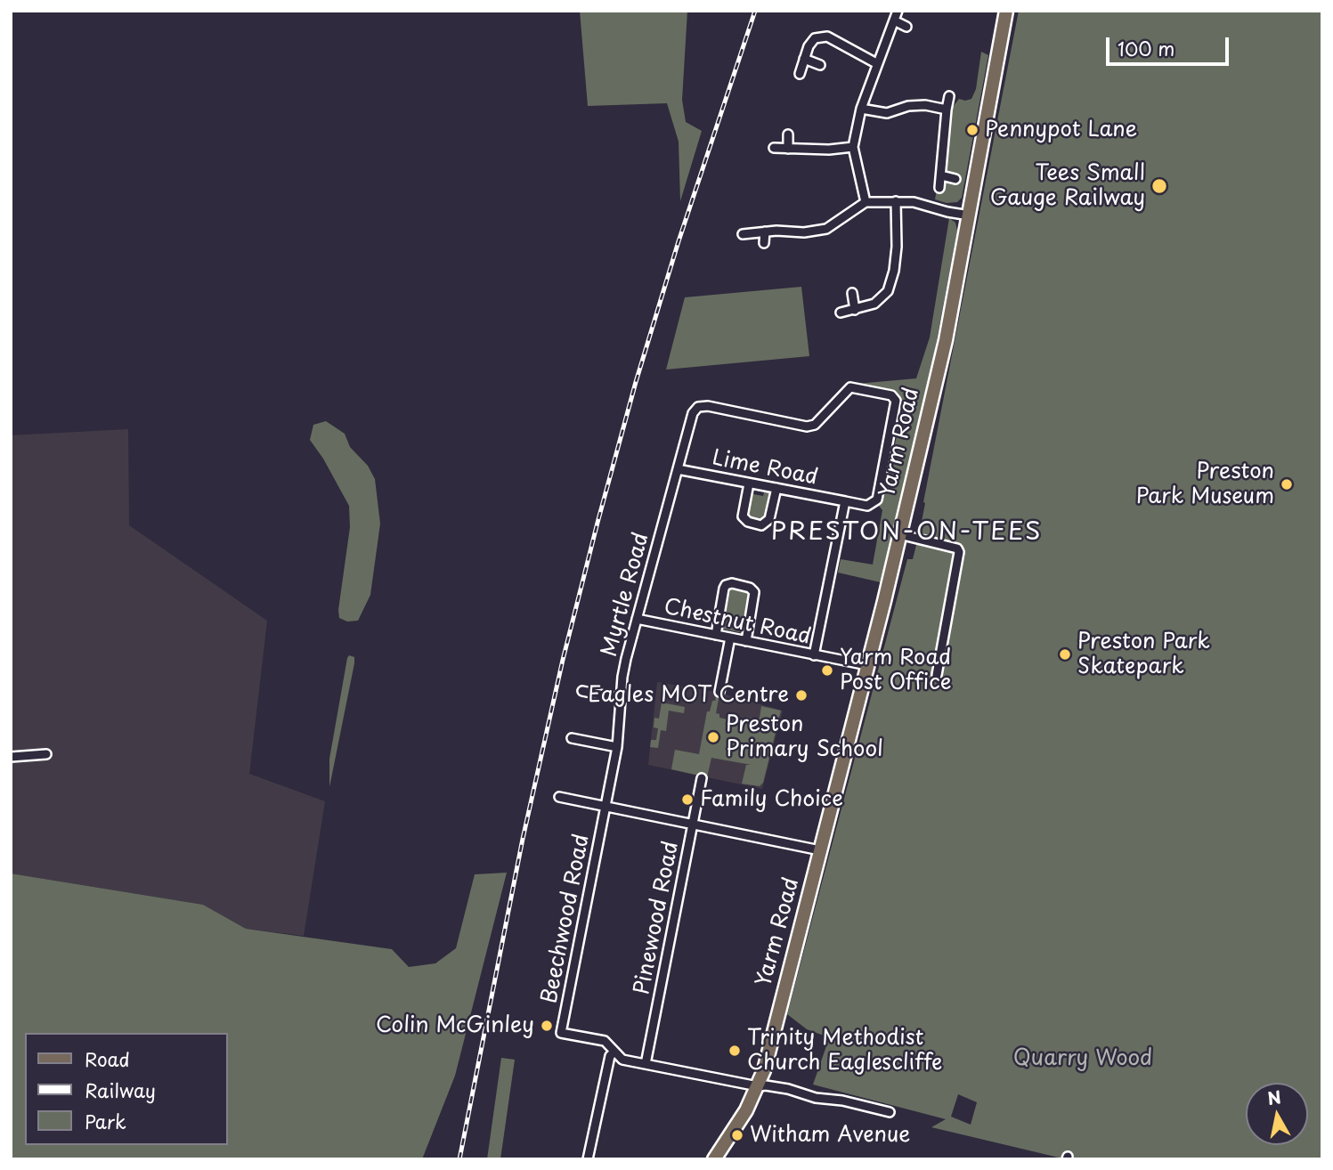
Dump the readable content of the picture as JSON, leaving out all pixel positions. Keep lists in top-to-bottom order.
{
  "streets": {
    "main road": ["Yarm Road"],
    "street": [
      "Lime Road",
      "Myrtle Road",
      "Chestnut Road",
      "Pinewood Road",
      "Beechwood Road"
    ]
  },
  "crossings": [
    ["Yarm Road", "Chestnut Road"],
    ["Lime Road", "Myrtle Road"],
    ["Myrtle Road", "Chestnut Road"],
    ["Myrtle Road", "Beechwood Road"]
  ],
  "districts": ["PRESTON-ON-TEES"],
  "parks": ["Quarry Wood"],
  "places": [
    "Pennypot Lane",
    "Tees Small Gauge Railway",
    "Preston Park Museum",
    "Preston Park Skatepark",
    "Yarm Road Post Office",
    "Eagles MOT Centre",
    "Preston Primary School",
    "Family Choice",
    "Colin McGinley",
    "Trinity Methodist Church Eaglescliffe",
    "Witham Avenue"
  ],
  "legend": ["Road", "Railway", "Park"],
  "scale_bar": "100 m",
  "north": "top"
}
